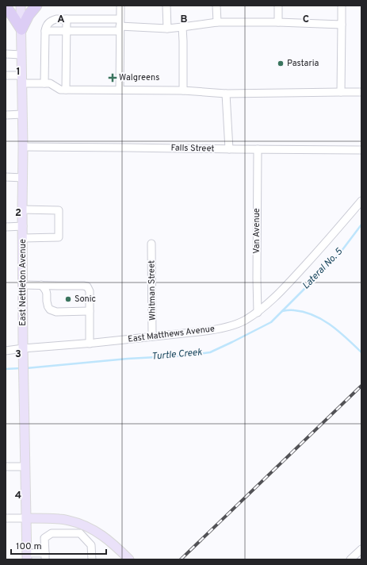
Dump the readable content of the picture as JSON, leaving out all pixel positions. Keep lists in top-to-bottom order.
{
  "streets": {
    "main road": ["East Nettleton Avenue"],
    "street": [
      "Falls Street",
      "Van Avenue",
      "Whitman Street",
      "East Matthews Avenue"
    ]
  },
  "crossings": [
    ["Falls Street", "Van Avenue"],
    ["Falls Street", "East Nettleton Avenue"],
    ["Van Avenue", "East Matthews Avenue"],
    ["East Nettleton Avenue", "East Matthews Avenue"],
    ["Whitman Street", "East Matthews Avenue"]
  ],
  "water": ["Lateral No. 5", "Turtle Creek"],
  "places": {
    "other": ["Pastaria", "Sonic"],
    "health": ["Walgreens"]
  },
  "scale_bar": "100 m",
  "grid": {
    "columns": ["A", "B", "C"],
    "rows": [
      "1",
      "2",
      "3",
      "4"
    ]
  }
}
